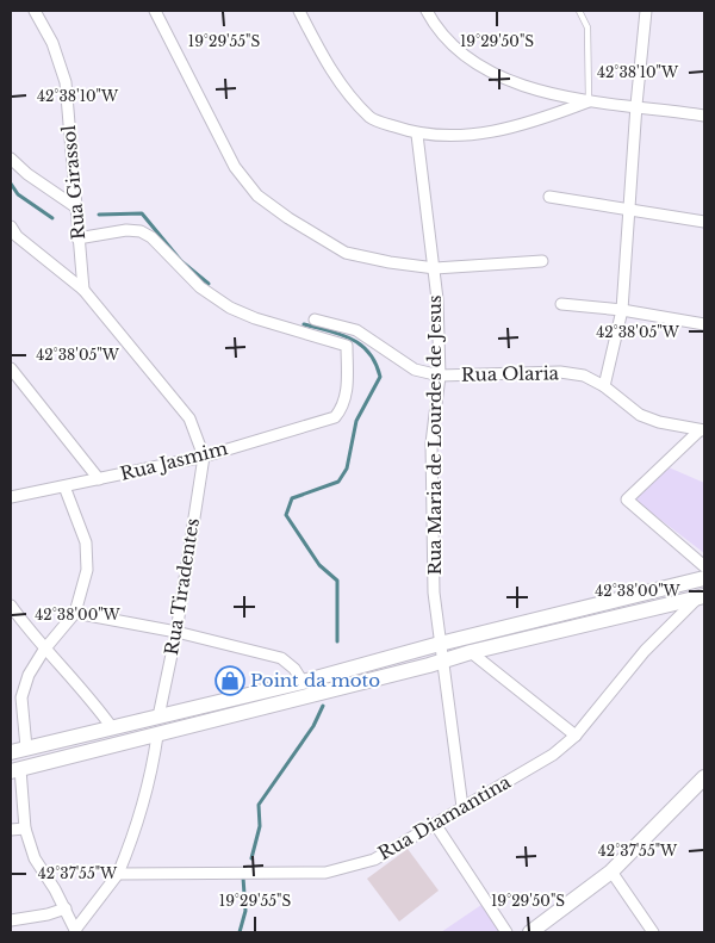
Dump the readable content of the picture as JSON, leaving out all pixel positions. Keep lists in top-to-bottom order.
{
  "streets": {
    "street": [
      "Rua Girassol",
      "Rua Olaria",
      "Rua Maria de Lourdes de Jesus",
      "Rua Jasmim",
      "Rua Tiradentes",
      "Rua Diamantina"
    ]
  },
  "crossings": [
    ["Rua Girassol", "Rua Jasmim"],
    ["Rua Olaria", "Rua Maria de Lourdes de Jesus"],
    ["Rua Maria de Lourdes de Jesus", "Rua Diamantina"],
    ["Rua Jasmim", "Rua Tiradentes"]
  ],
  "places": {
    "shop": ["Point da moto"]
  },
  "coordinates": [
    "19°29'55\"S",
    "19°29'50\"S",
    "42°38'10\"W",
    "42°38'05\"W",
    "42°38'00\"W",
    "42°37'55\"W"
  ]
}
